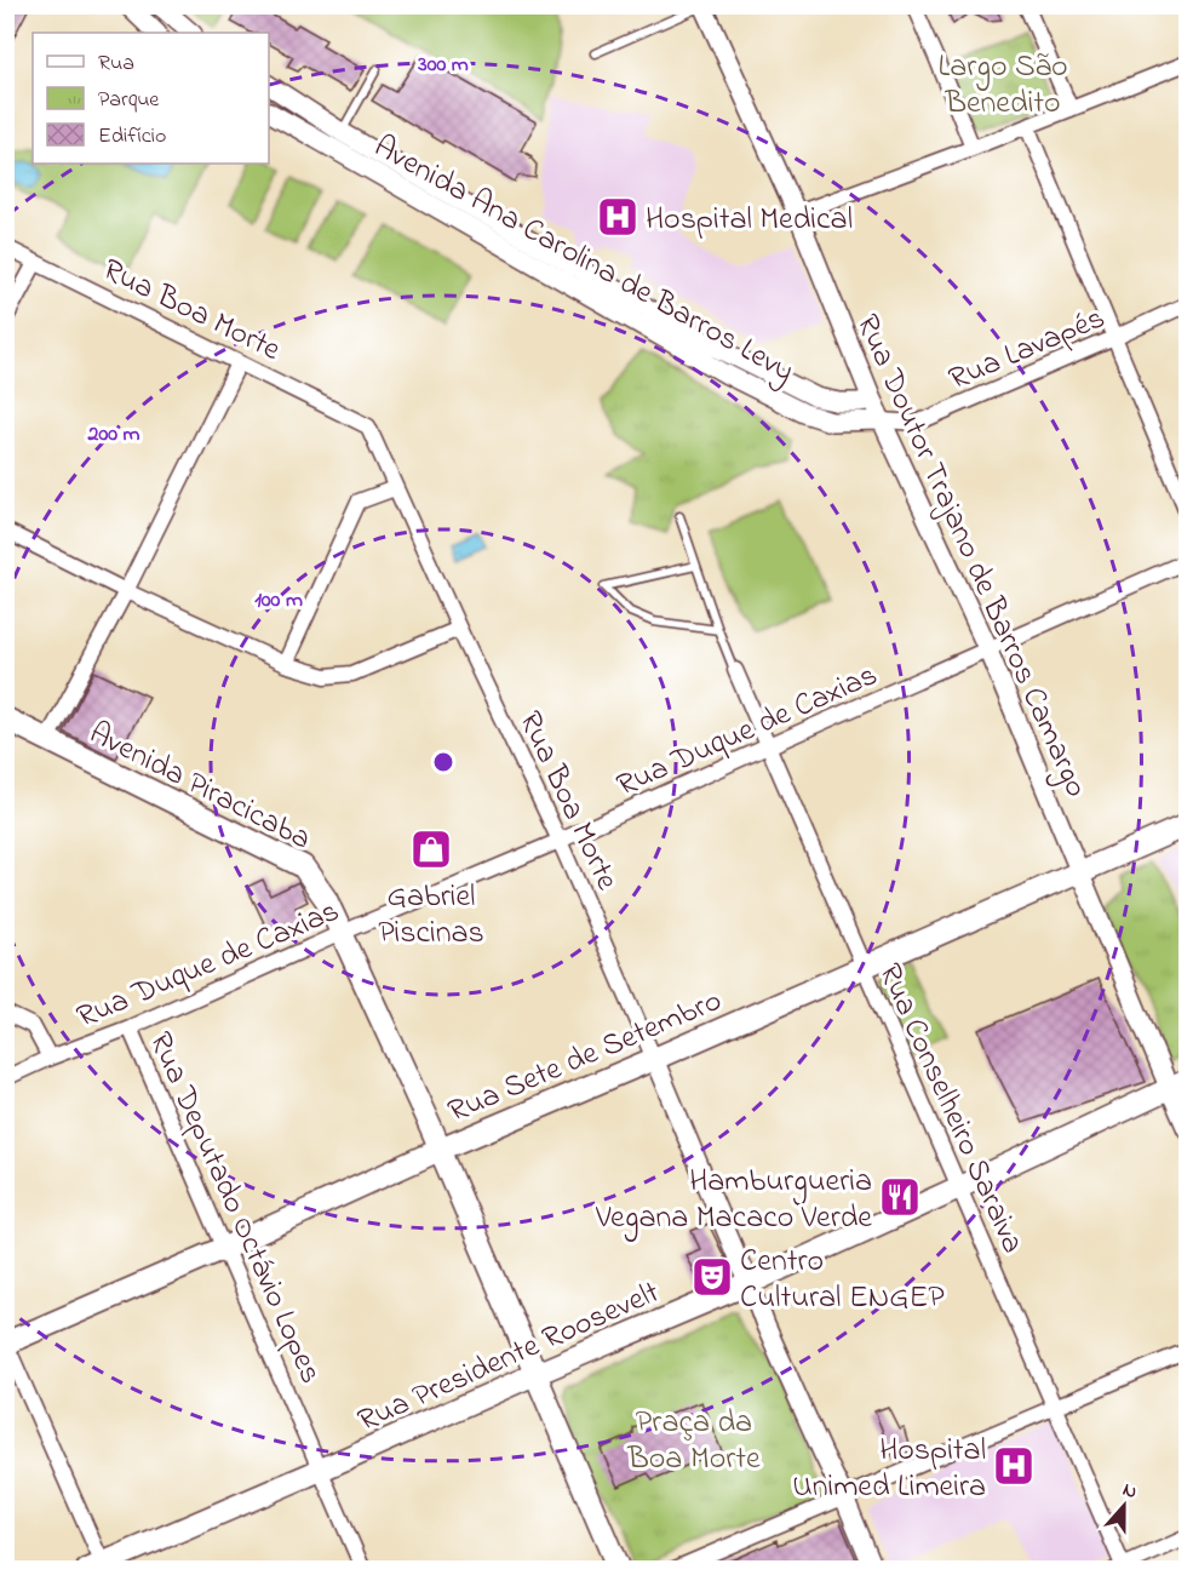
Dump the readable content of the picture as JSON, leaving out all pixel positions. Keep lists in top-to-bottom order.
{
  "streets": {
    "main road": ["Avenida Piracicaba", "Rua Sete de Setembro", "Rua Presidente Roosevelt"],
    "street": [
      "Avenida Ana Carolina de Barros Levy",
      "Rua Boa Morte",
      "Rua Lavapés",
      "Rua Doutor Trajano de Barros Camargo",
      "Rua Duque de Caxias",
      "Rua Conselheiro Saraiva",
      "Rua Deputado Octávio Lopes"
    ]
  },
  "crossings": [
    ["Avenida Ana Carolina de Barros Levy", "Rua Lavapés"],
    ["Avenida Ana Carolina de Barros Levy", "Rua Doutor Trajano de Barros Camargo"],
    ["Rua Boa Morte", "Rua Duque de Caxias"],
    ["Rua Boa Morte", "Rua Sete de Setembro"],
    ["Rua Boa Morte", "Rua Presidente Roosevelt"],
    ["Rua Lavapés", "Rua Doutor Trajano de Barros Camargo"],
    ["Rua Doutor Trajano de Barros Camargo", "Rua Duque de Caxias"],
    ["Rua Doutor Trajano de Barros Camargo", "Rua Sete de Setembro"],
    ["Rua Doutor Trajano de Barros Camargo", "Rua Presidente Roosevelt"],
    ["Rua Duque de Caxias", "Avenida Piracicaba"],
    ["Rua Duque de Caxias", "Rua Conselheiro Saraiva"],
    ["Rua Duque de Caxias", "Rua Deputado Octávio Lopes"],
    ["Avenida Piracicaba", "Rua Sete de Setembro"],
    ["Avenida Piracicaba", "Rua Presidente Roosevelt"],
    ["Rua Sete de Setembro", "Rua Conselheiro Saraiva"],
    ["Rua Sete de Setembro", "Rua Deputado Octávio Lopes"],
    ["Rua Conselheiro Saraiva", "Rua Presidente Roosevelt"],
    ["Rua Deputado Octávio Lopes", "Rua Presidente Roosevelt"]
  ],
  "parks": ["Largo São Benedito", "Praça da Boa Morte"],
  "places": {
    "hospital": ["Hospital Medical", "Hospital Unimed Limeira"],
    "shop": ["Gabriel Piscinas"],
    "restaurant": ["Hamburgueria Vegana Macaco Verde"],
    "theatre": ["Centro Cultural ENGEP"]
  },
  "legend": ["Rua", "Parque", "Edifício"],
  "north": "top",
  "rings": ["300 m", "200 m", "100 m"]
}
